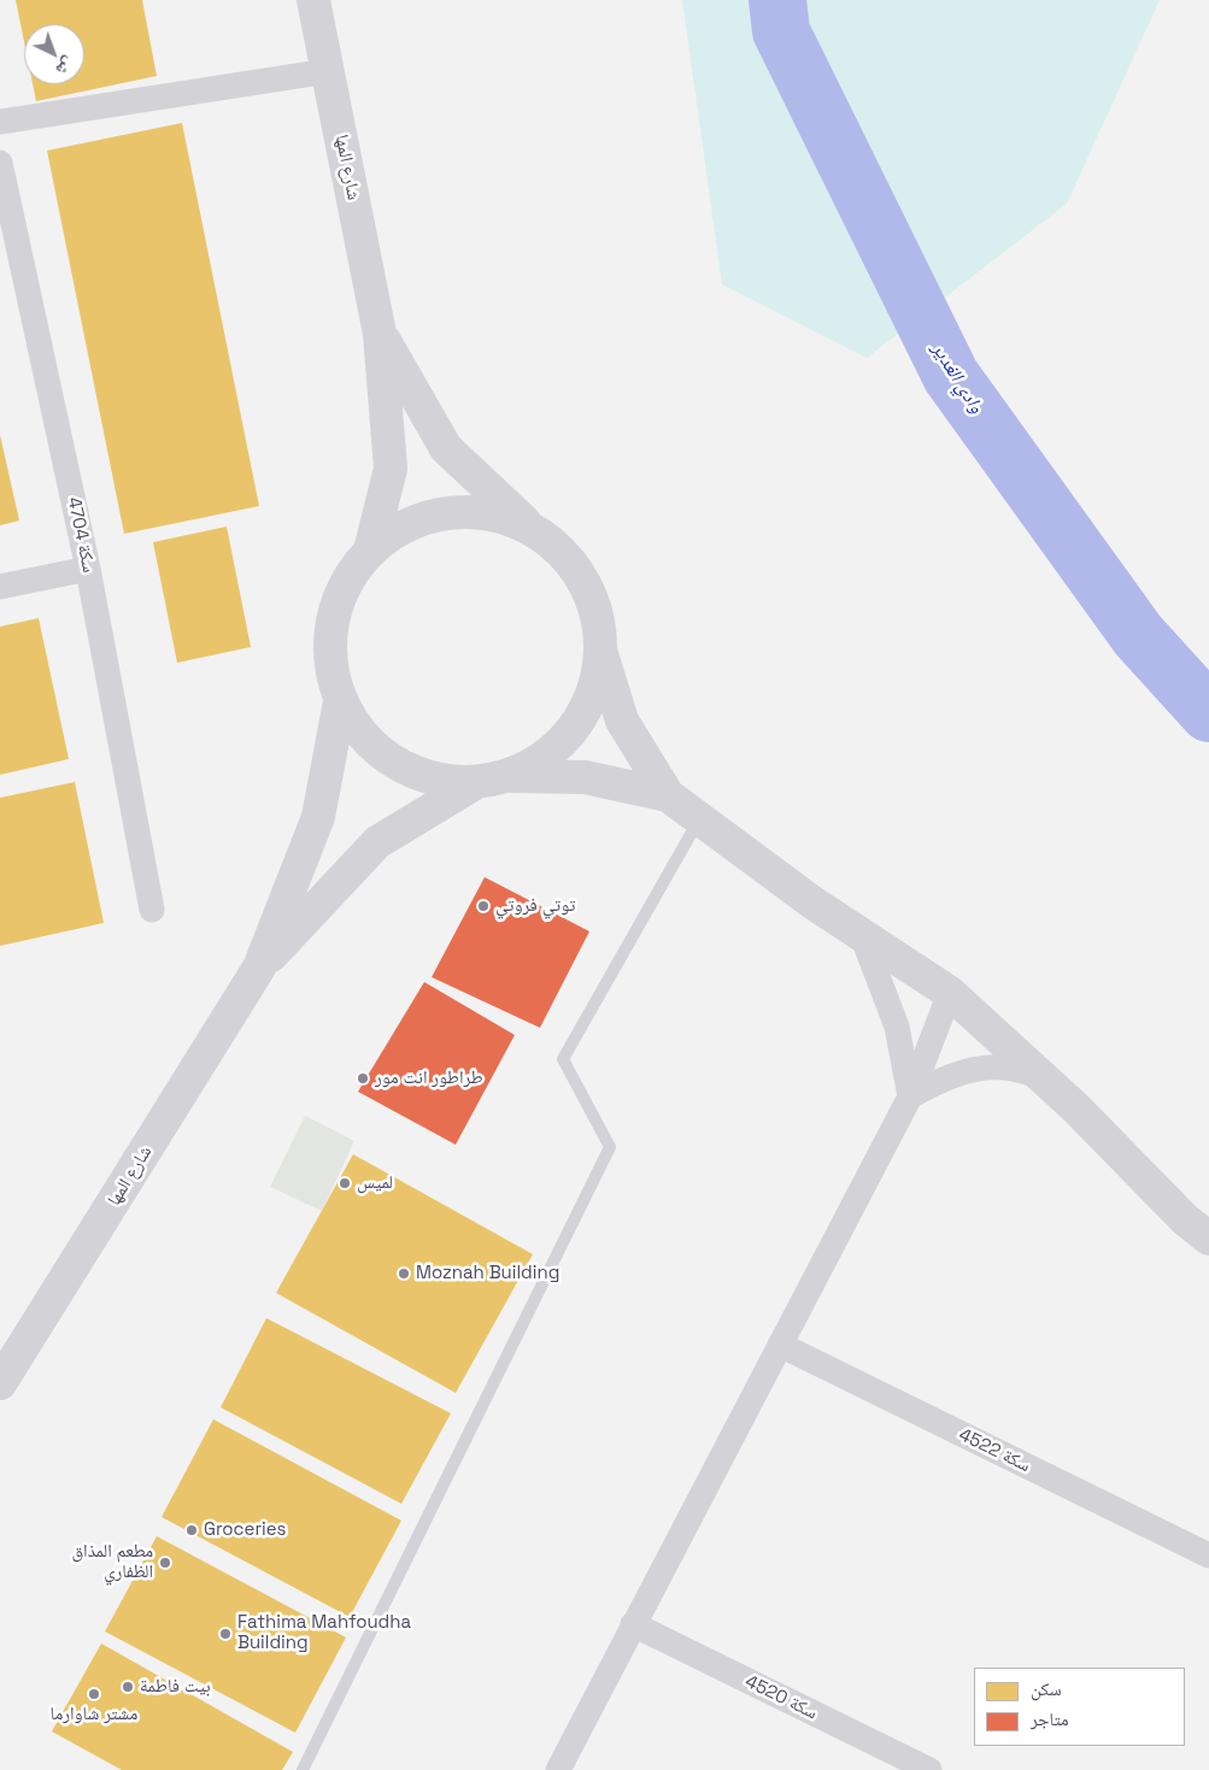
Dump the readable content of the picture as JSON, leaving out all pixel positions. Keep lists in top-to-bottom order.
{
  "streets": {
    "street": [
      "شارع المها",
      "سكة 4704",
      "سكة 4522",
      "سكة 4520"
    ]
  },
  "water": ["وادي الغدير"],
  "places": [
    "توتي فروتي",
    "طراطور انت مور",
    "لميس",
    "Moznah Building",
    "Groceries",
    "مطعم المذاق الظفاري",
    "Fathima Mahfoudha Building",
    "بيت فاطمة",
    "مشتر شاوارما"
  ],
  "legend": ["سكن", "متاجر"],
  "north": "bottom right"
}
